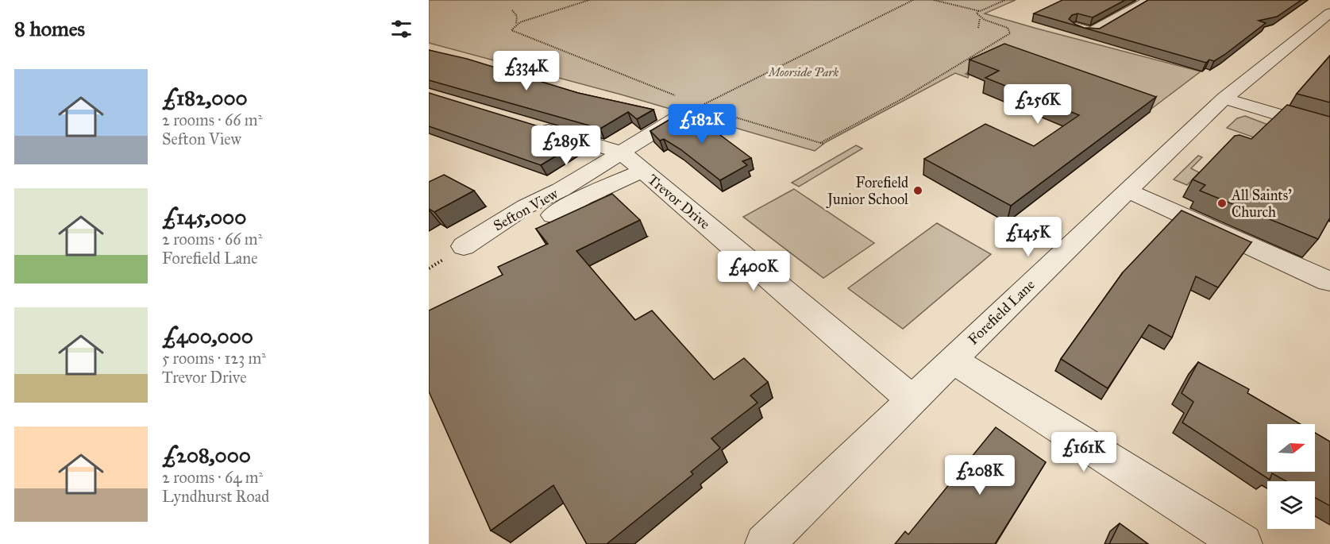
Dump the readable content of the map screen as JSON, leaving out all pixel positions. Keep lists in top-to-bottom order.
{
  "streets": {
    "street": ["Trevor Drive", "Sefton View", "Forefield Lane"]
  },
  "crossings": [
    ["Trevor Drive", "Sefton View"],
    ["Trevor Drive", "Forefield Lane"]
  ],
  "parks": ["Moorside Park"],
  "places": ["Forefield Junior School", "All Saints' Church"],
  "north": "right",
  "page": {
    "heading": "8 homes",
    "price": [
      "£334K",
      "£256K",
      "£182K",
      "£289K",
      "£145K",
      "£400K",
      "£161K",
      "£208K"
    ],
    "list": [
      {
        "name": "£182,000",
        "note": "2 rooms · 66 m² · Sefton View"
      },
      {
        "name": "£145,000",
        "note": "2 rooms · 66 m² · Forefield Lane"
      },
      {
        "name": "£400,000",
        "note": "5 rooms · 123 m² · Trevor Drive"
      },
      {
        "name": "£208,000",
        "note": "2 rooms · 64 m² · Lyndhurst Road"
      }
    ]
  }
}
